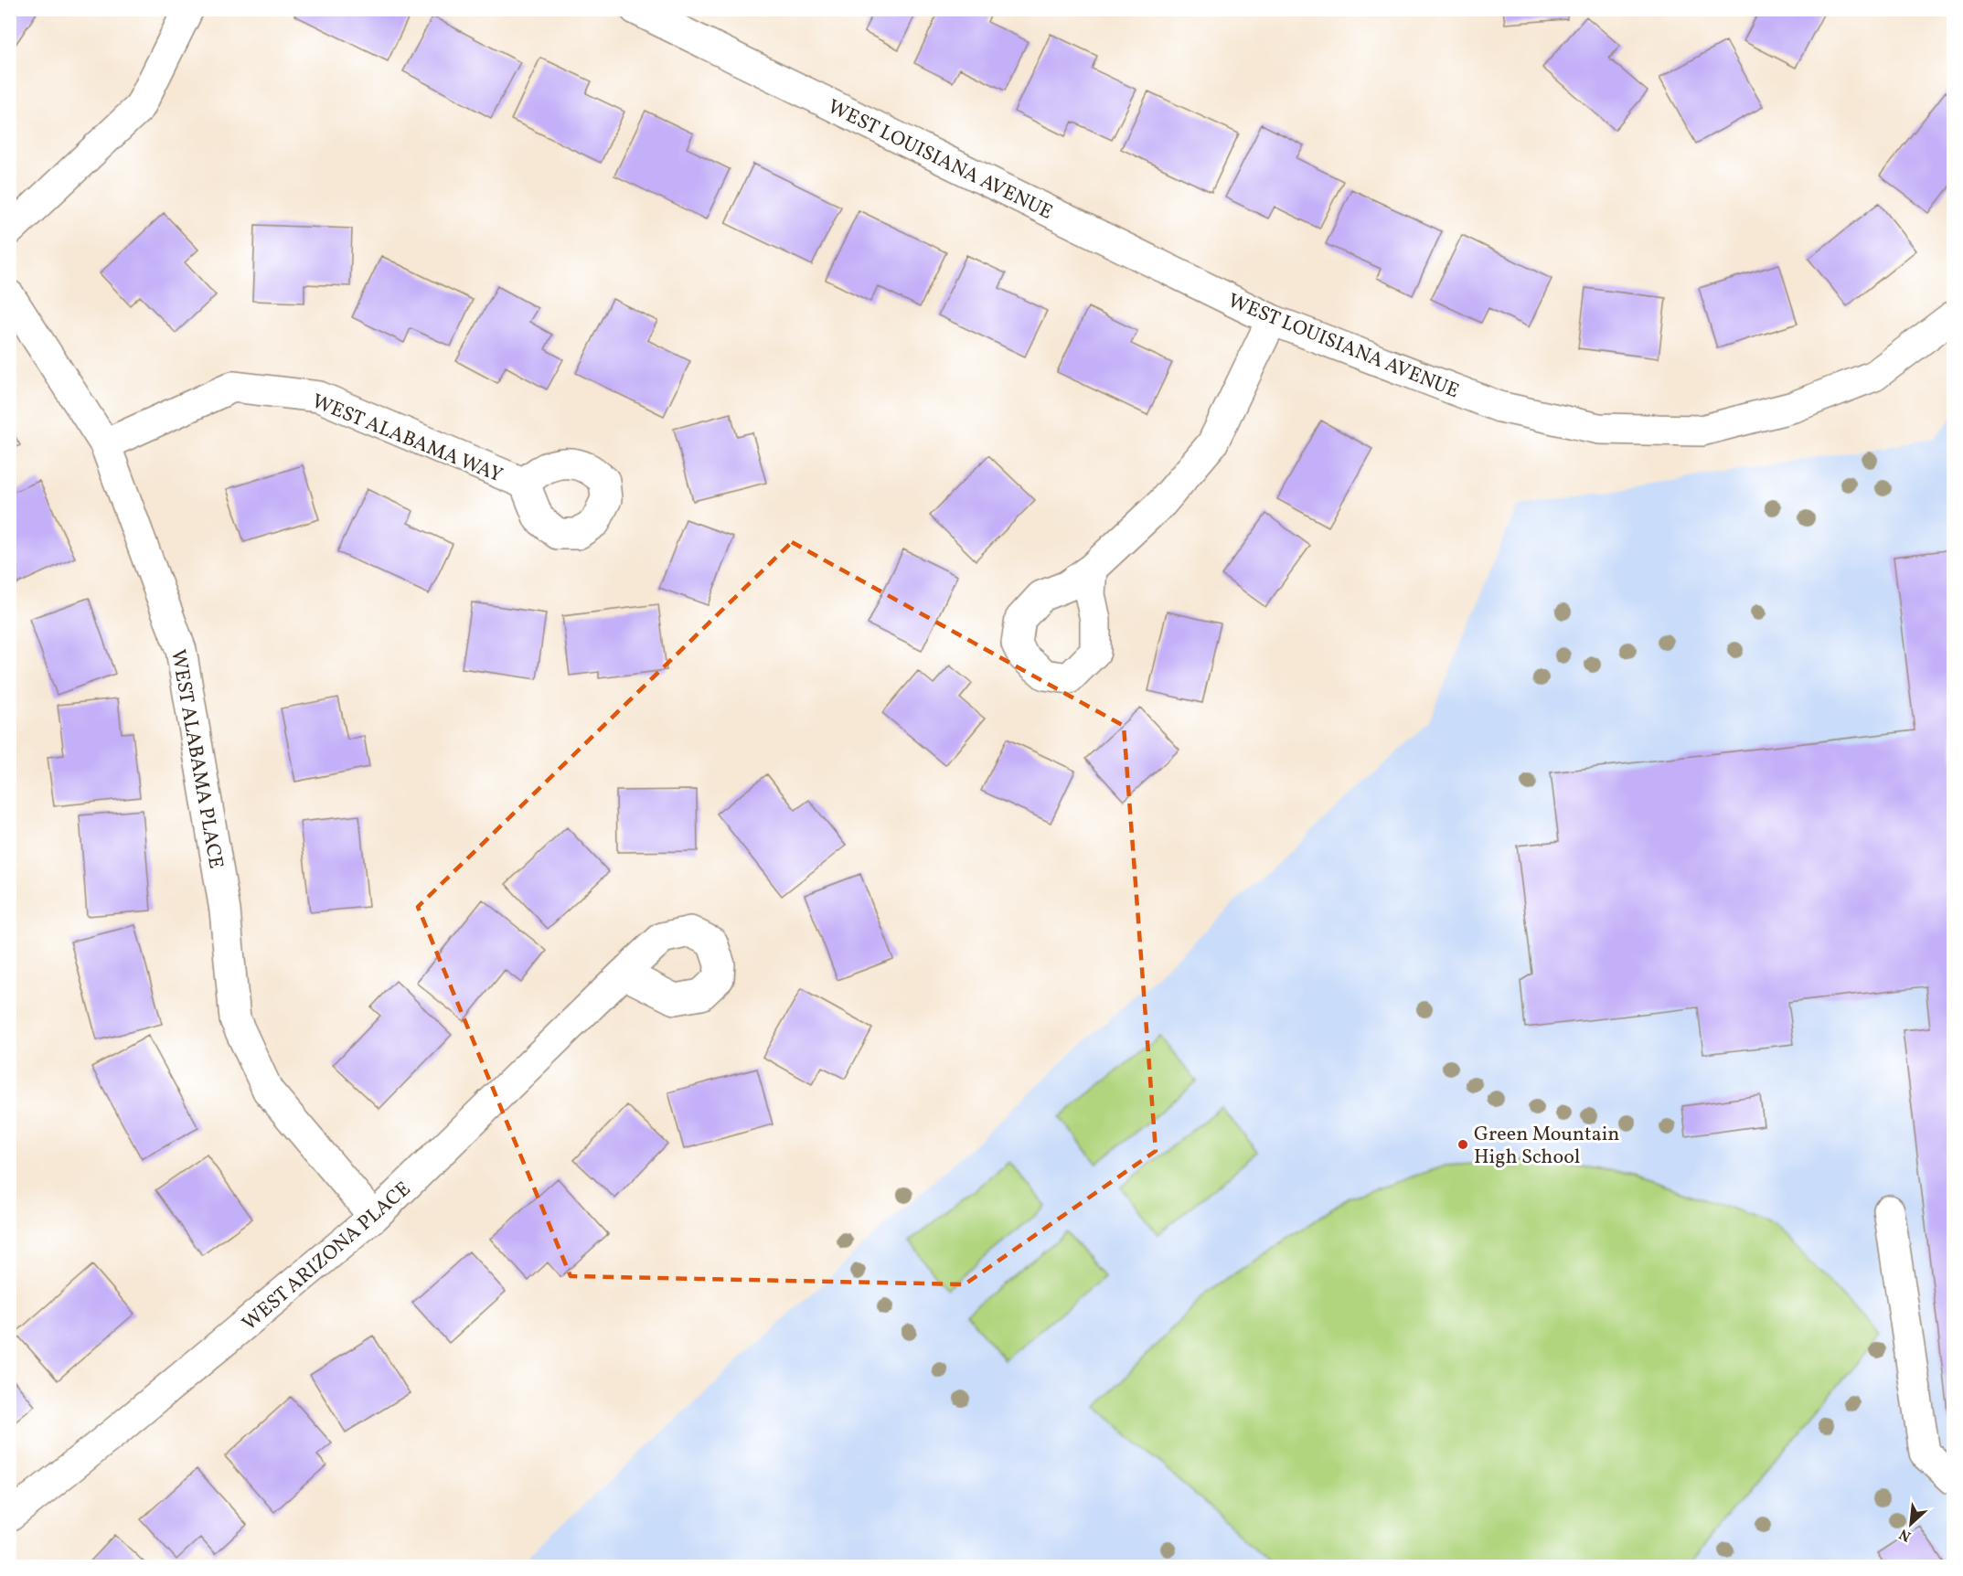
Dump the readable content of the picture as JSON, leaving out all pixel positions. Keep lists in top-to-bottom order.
{
  "streets": {
    "street": [
      "WEST LOUISIANA AVENUE",
      "WEST ALABAMA WAY",
      "WEST ALABAMA PLACE",
      "WEST ARIZONA PLACE"
    ]
  },
  "crossings": [
    ["WEST ALABAMA WAY", "WEST ALABAMA PLACE"],
    ["WEST ALABAMA PLACE", "WEST ARIZONA PLACE"]
  ],
  "places": ["Green Mountain High School"],
  "north": "bottom left"
}
